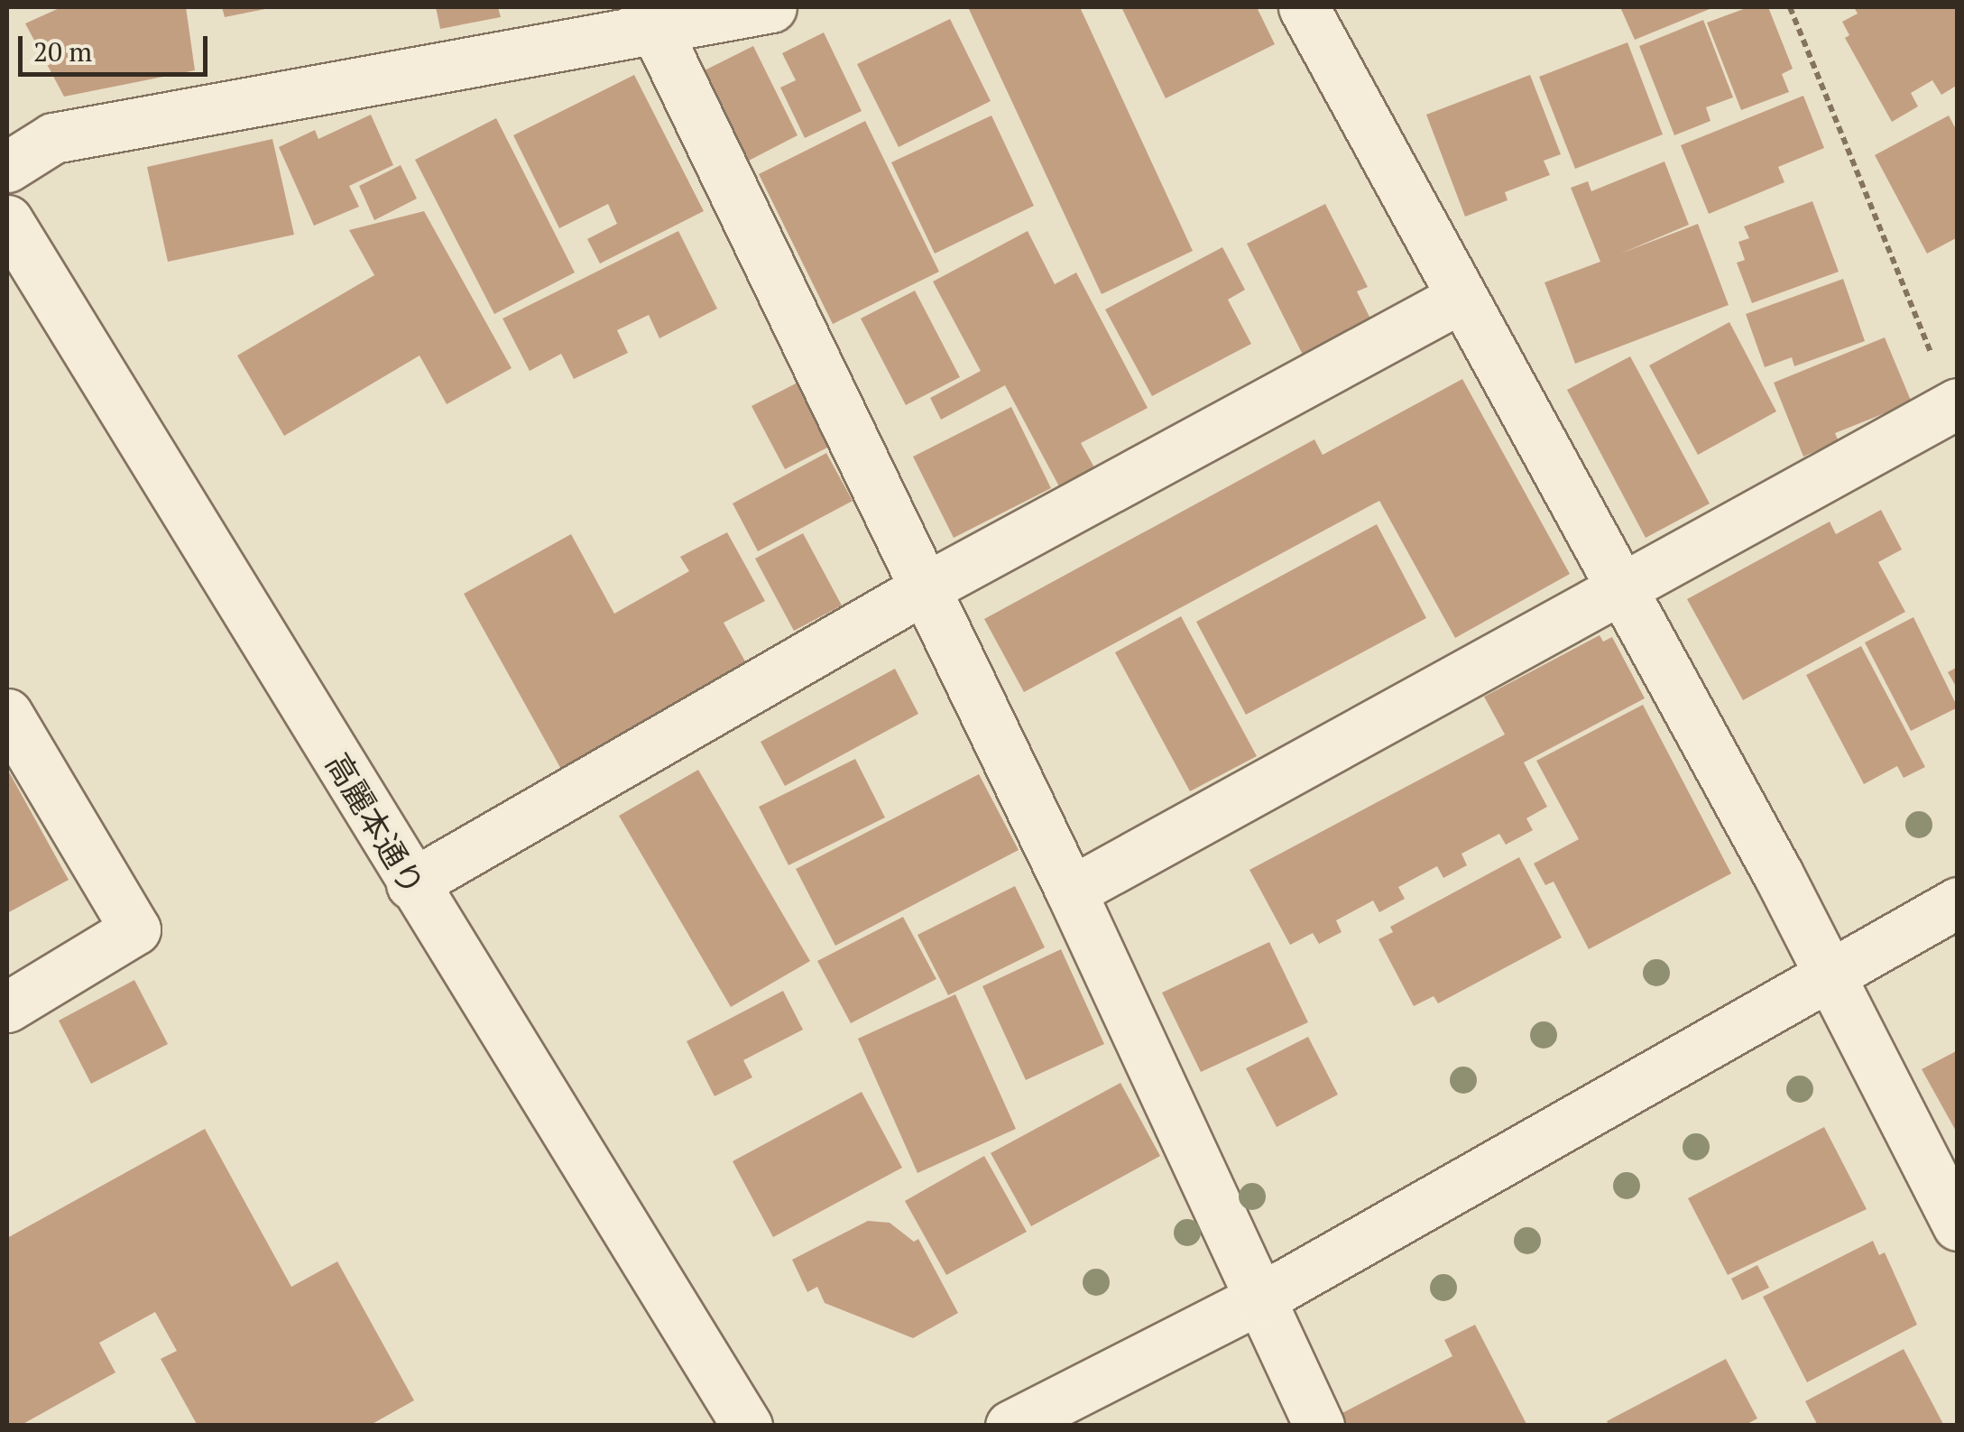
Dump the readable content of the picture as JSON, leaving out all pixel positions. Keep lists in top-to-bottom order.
{
  "streets": {
    "street": ["高麗本通り"]
  },
  "scale_bar": "20 m"
}
